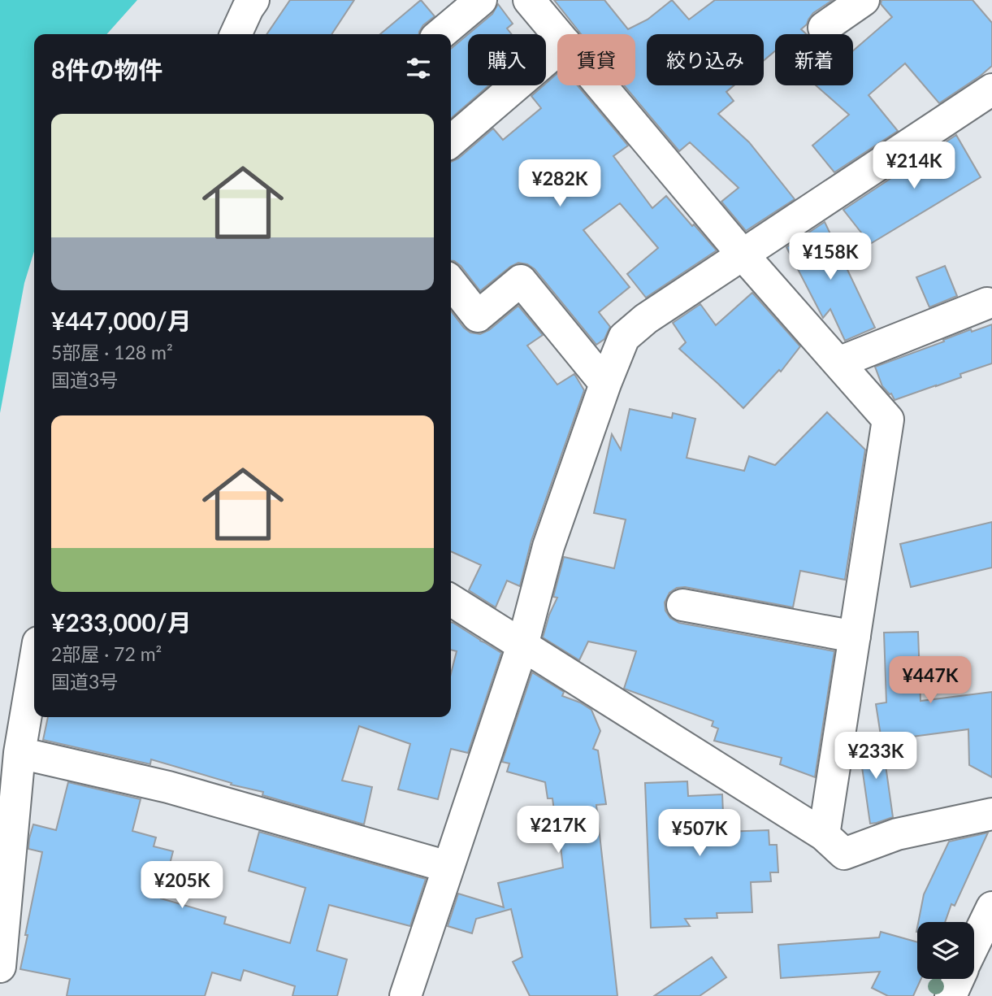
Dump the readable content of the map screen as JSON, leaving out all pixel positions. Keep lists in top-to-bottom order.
{
  "page": {
    "chip": [
      "購入",
      "賃貸",
      "絞り込み",
      "新着"
    ],
    "heading": "8件の物件",
    "list": [
      {
        "name": "¥447,000/月",
        "note": "5部屋 · 128 m² · 国道3号"
      },
      {
        "name": "¥233,000/月",
        "note": "2部屋 · 72 m² · 国道3号"
      }
    ],
    "price": [
      "¥214K",
      "¥282K",
      "¥158K",
      "¥447K",
      "¥233K",
      "¥217K",
      "¥507K",
      "¥205K"
    ]
  }
}
